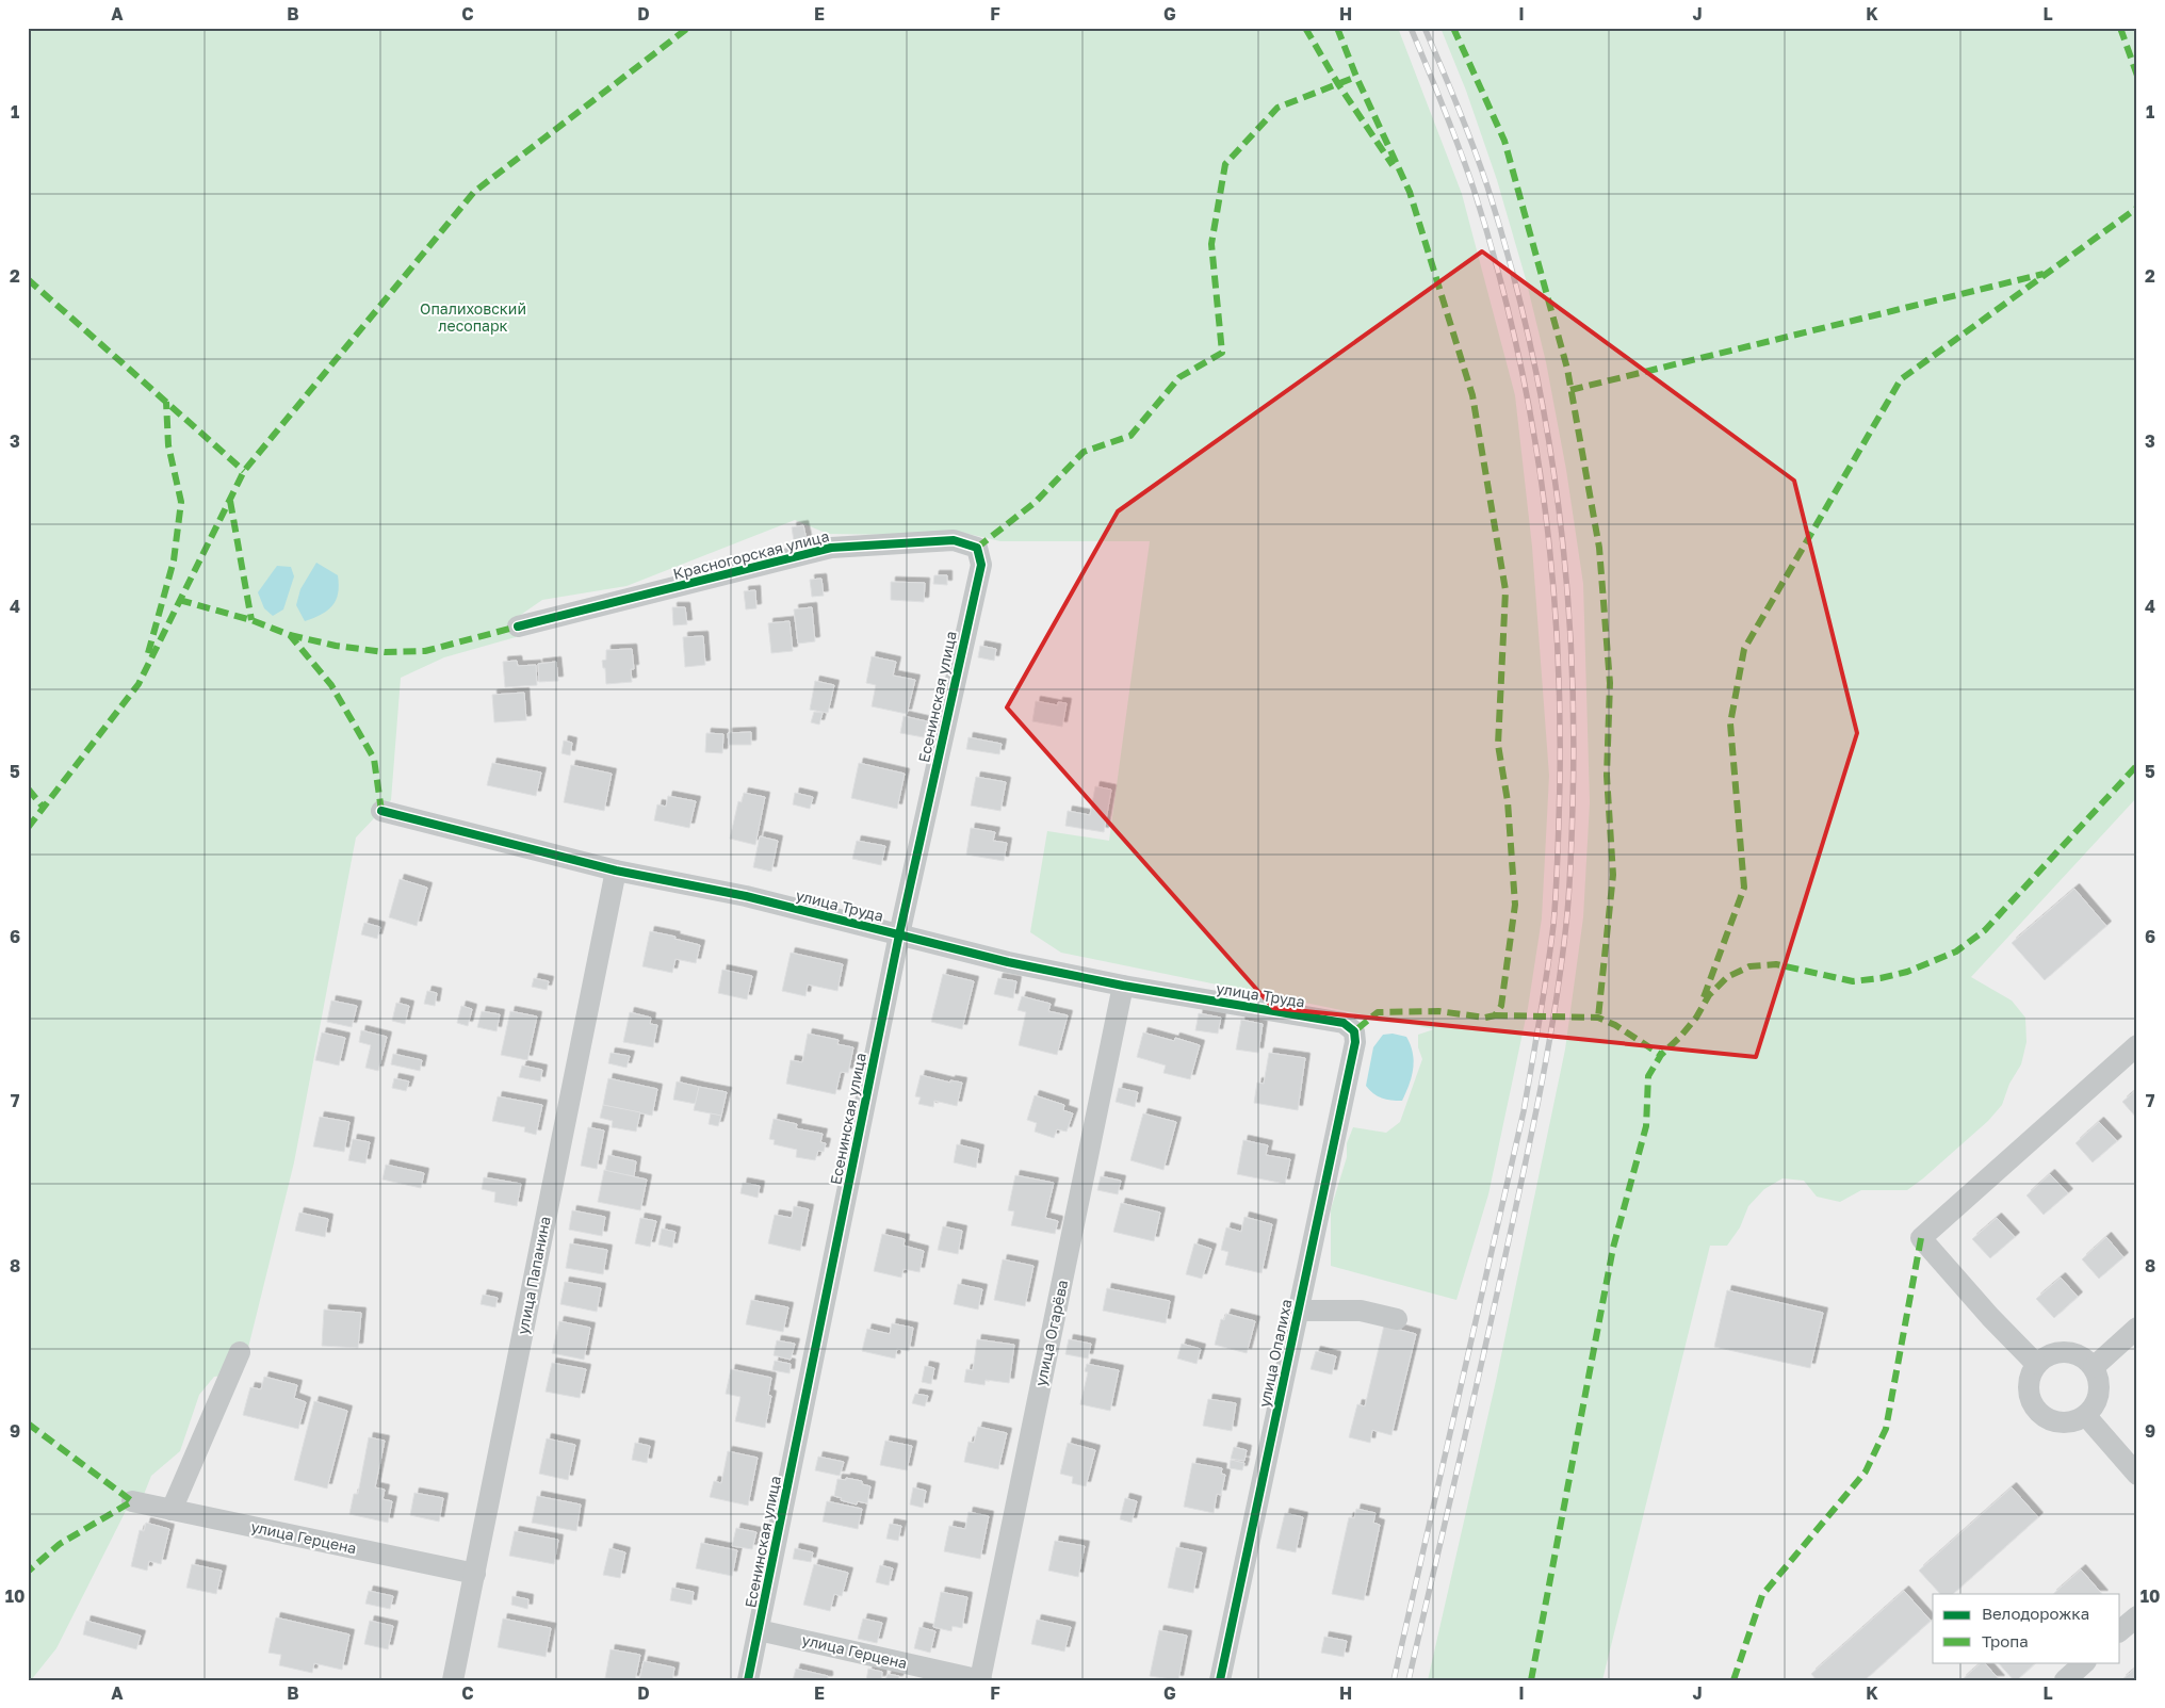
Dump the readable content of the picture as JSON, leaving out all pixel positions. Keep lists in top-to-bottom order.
{
  "streets": {
    "street": [
      "Красногорская улица",
      "Есенинская улица",
      "улица Труда",
      "улица Папанина",
      "улица Огарёва",
      "улица Опалиха",
      "улица Герцена"
    ]
  },
  "crossings": [
    ["Красногорская улица", "Есенинская улица"],
    ["Есенинская улица", "улица Труда"],
    ["Есенинская улица", "улица Герцена"],
    ["улица Труда", "улица Папанина"],
    ["улица Труда", "улица Огарёва"],
    ["улица Труда", "улица Опалиха"],
    ["улица Папанина", "улица Герцена"],
    ["улица Огарёва", "улица Герцена"]
  ],
  "parks": ["Опалиховский лесопарк"],
  "legend": ["Велодорожка", "Тропа"],
  "grid": {
    "columns": [
      "A",
      "B",
      "C",
      "D",
      "E",
      "F",
      "G",
      "H",
      "I",
      "J",
      "K",
      "L"
    ],
    "rows": [
      "1",
      "2",
      "3",
      "4",
      "5",
      "6",
      "7",
      "8",
      "9",
      "10"
    ]
  }
}
